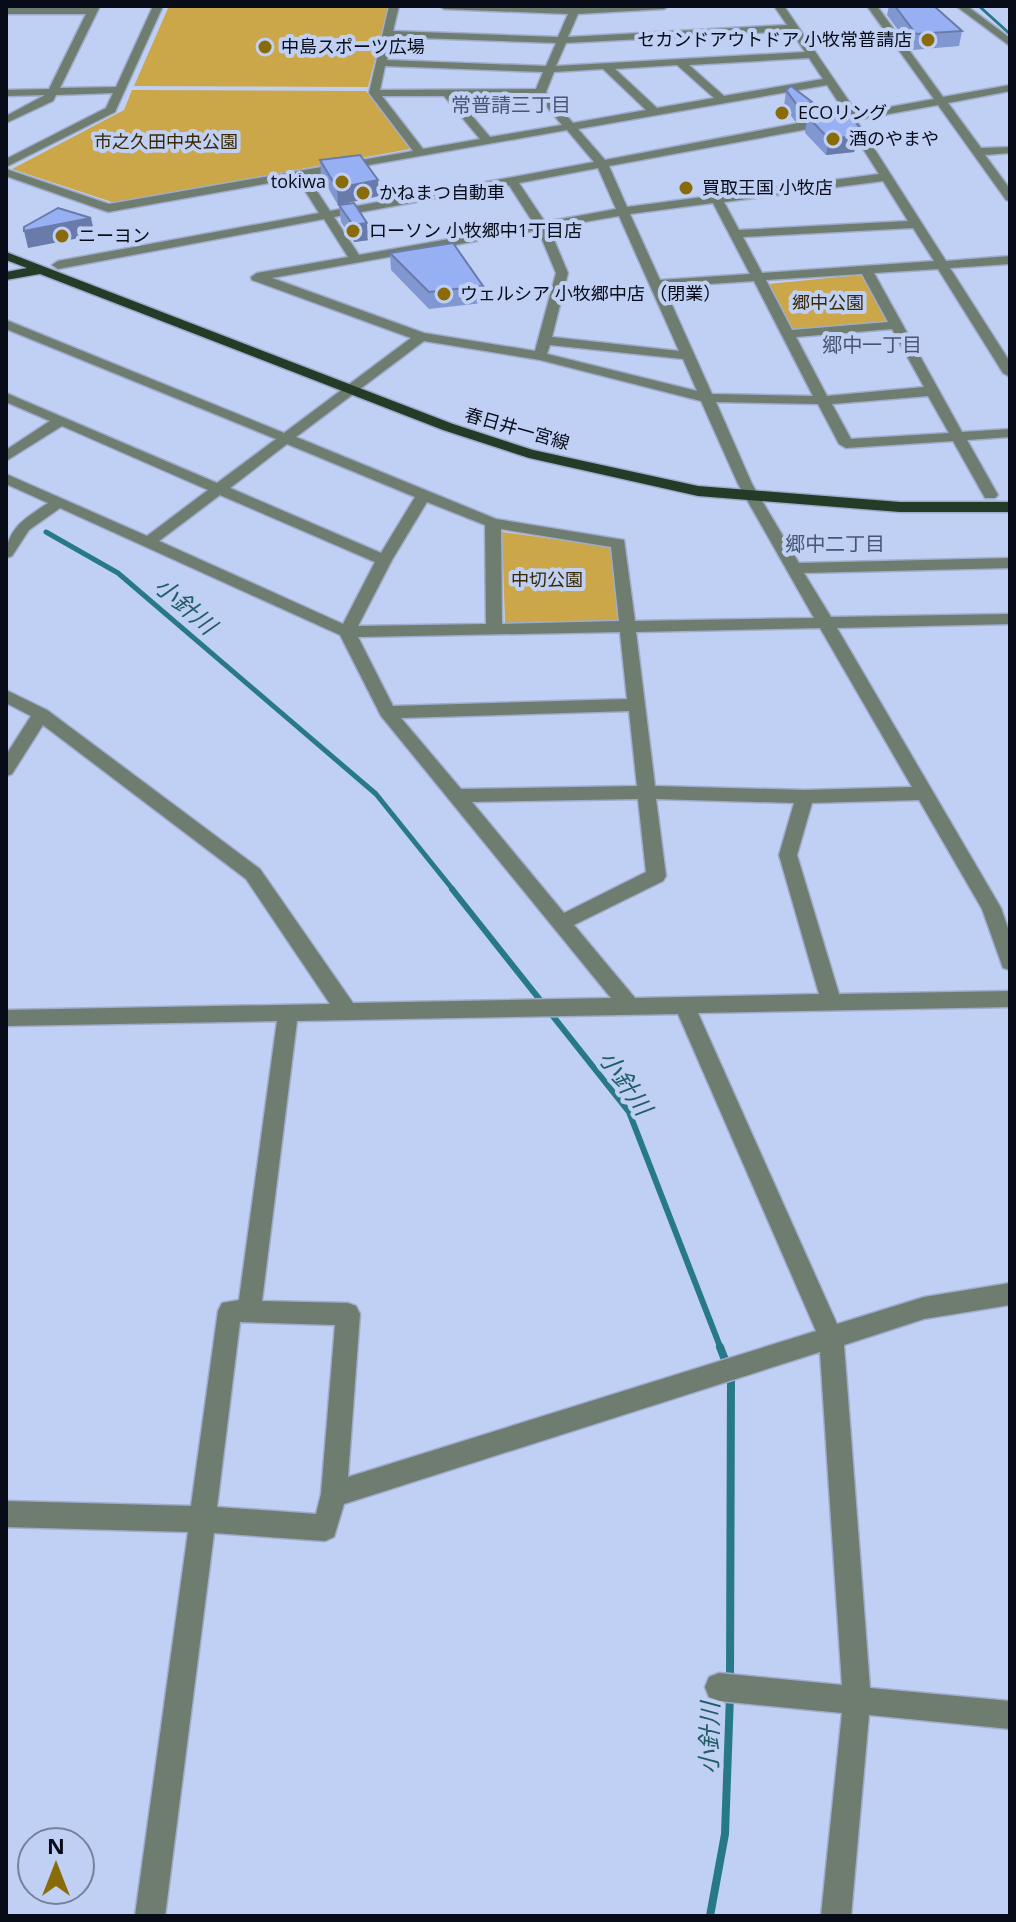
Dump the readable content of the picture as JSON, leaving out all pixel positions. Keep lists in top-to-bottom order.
{
  "streets": {
    "main road": ["春日井一宮線"]
  },
  "districts": ["常普請三丁目", "郷中一丁目", "郷中二丁目"],
  "water": ["小針川"],
  "parks": ["市之久田中央公園", "郷中公園", "中切公園"],
  "places": [
    "セカンドアウトドア 小牧常普請店",
    "中島スポーツ広場",
    "ECOリング",
    "酒のやまや",
    "tokiwa",
    "買取王国 小牧店",
    "かねまつ自動車",
    "ローソン 小牧郷中1丁目店",
    "ニーヨン",
    "ウェルシア 小牧郷中店 （閉業）"
  ],
  "north": "top"
}
